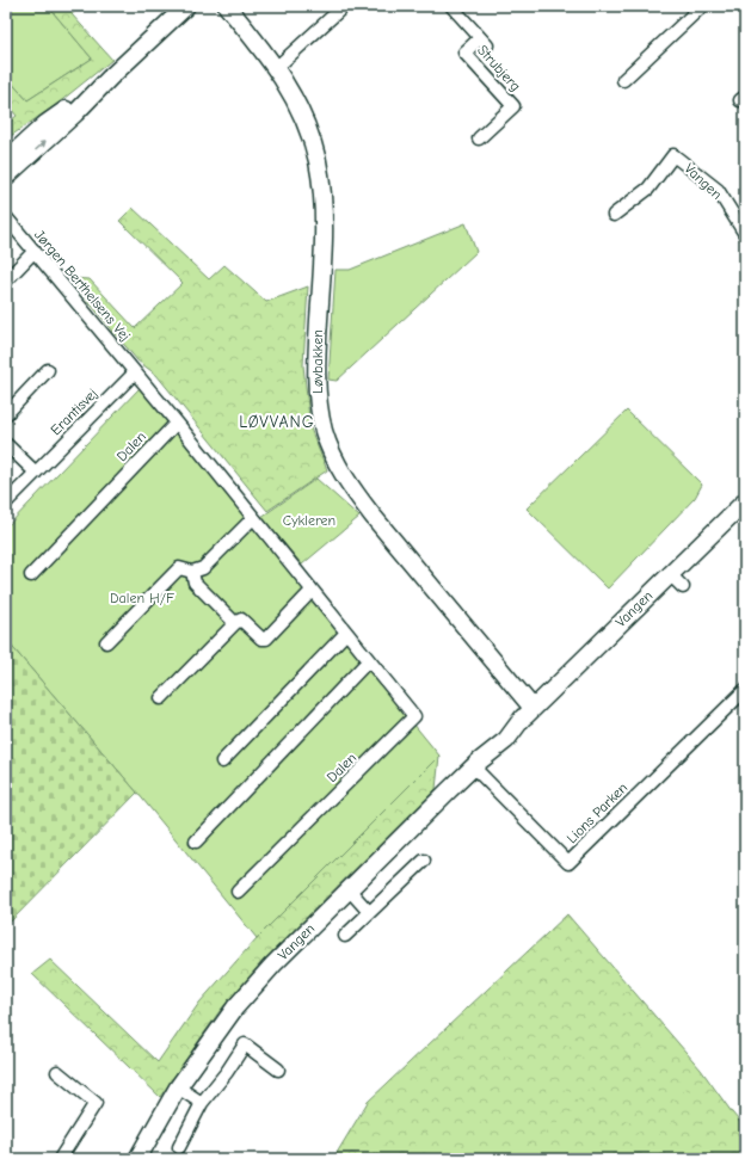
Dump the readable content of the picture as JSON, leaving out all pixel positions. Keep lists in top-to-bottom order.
{
  "streets": {
    "street": [
      "Strubjerg",
      "Vangen",
      "Jørgen Berthelsens Vej",
      "Løvbakken",
      "Erantisvej",
      "Dalen",
      "Lions Parken"
    ]
  },
  "crossings": [
    ["Vangen", "Løvbakken"],
    ["Vangen", "Lions Parken"],
    ["Jørgen Berthelsens Vej", "Erantisvej"],
    ["Jørgen Berthelsens Vej", "Dalen"],
    ["Erantisvej", "Dalen"]
  ],
  "districts": ["LØVVANG"],
  "parks": ["Cykleren", "Dalen H/F"]
}
